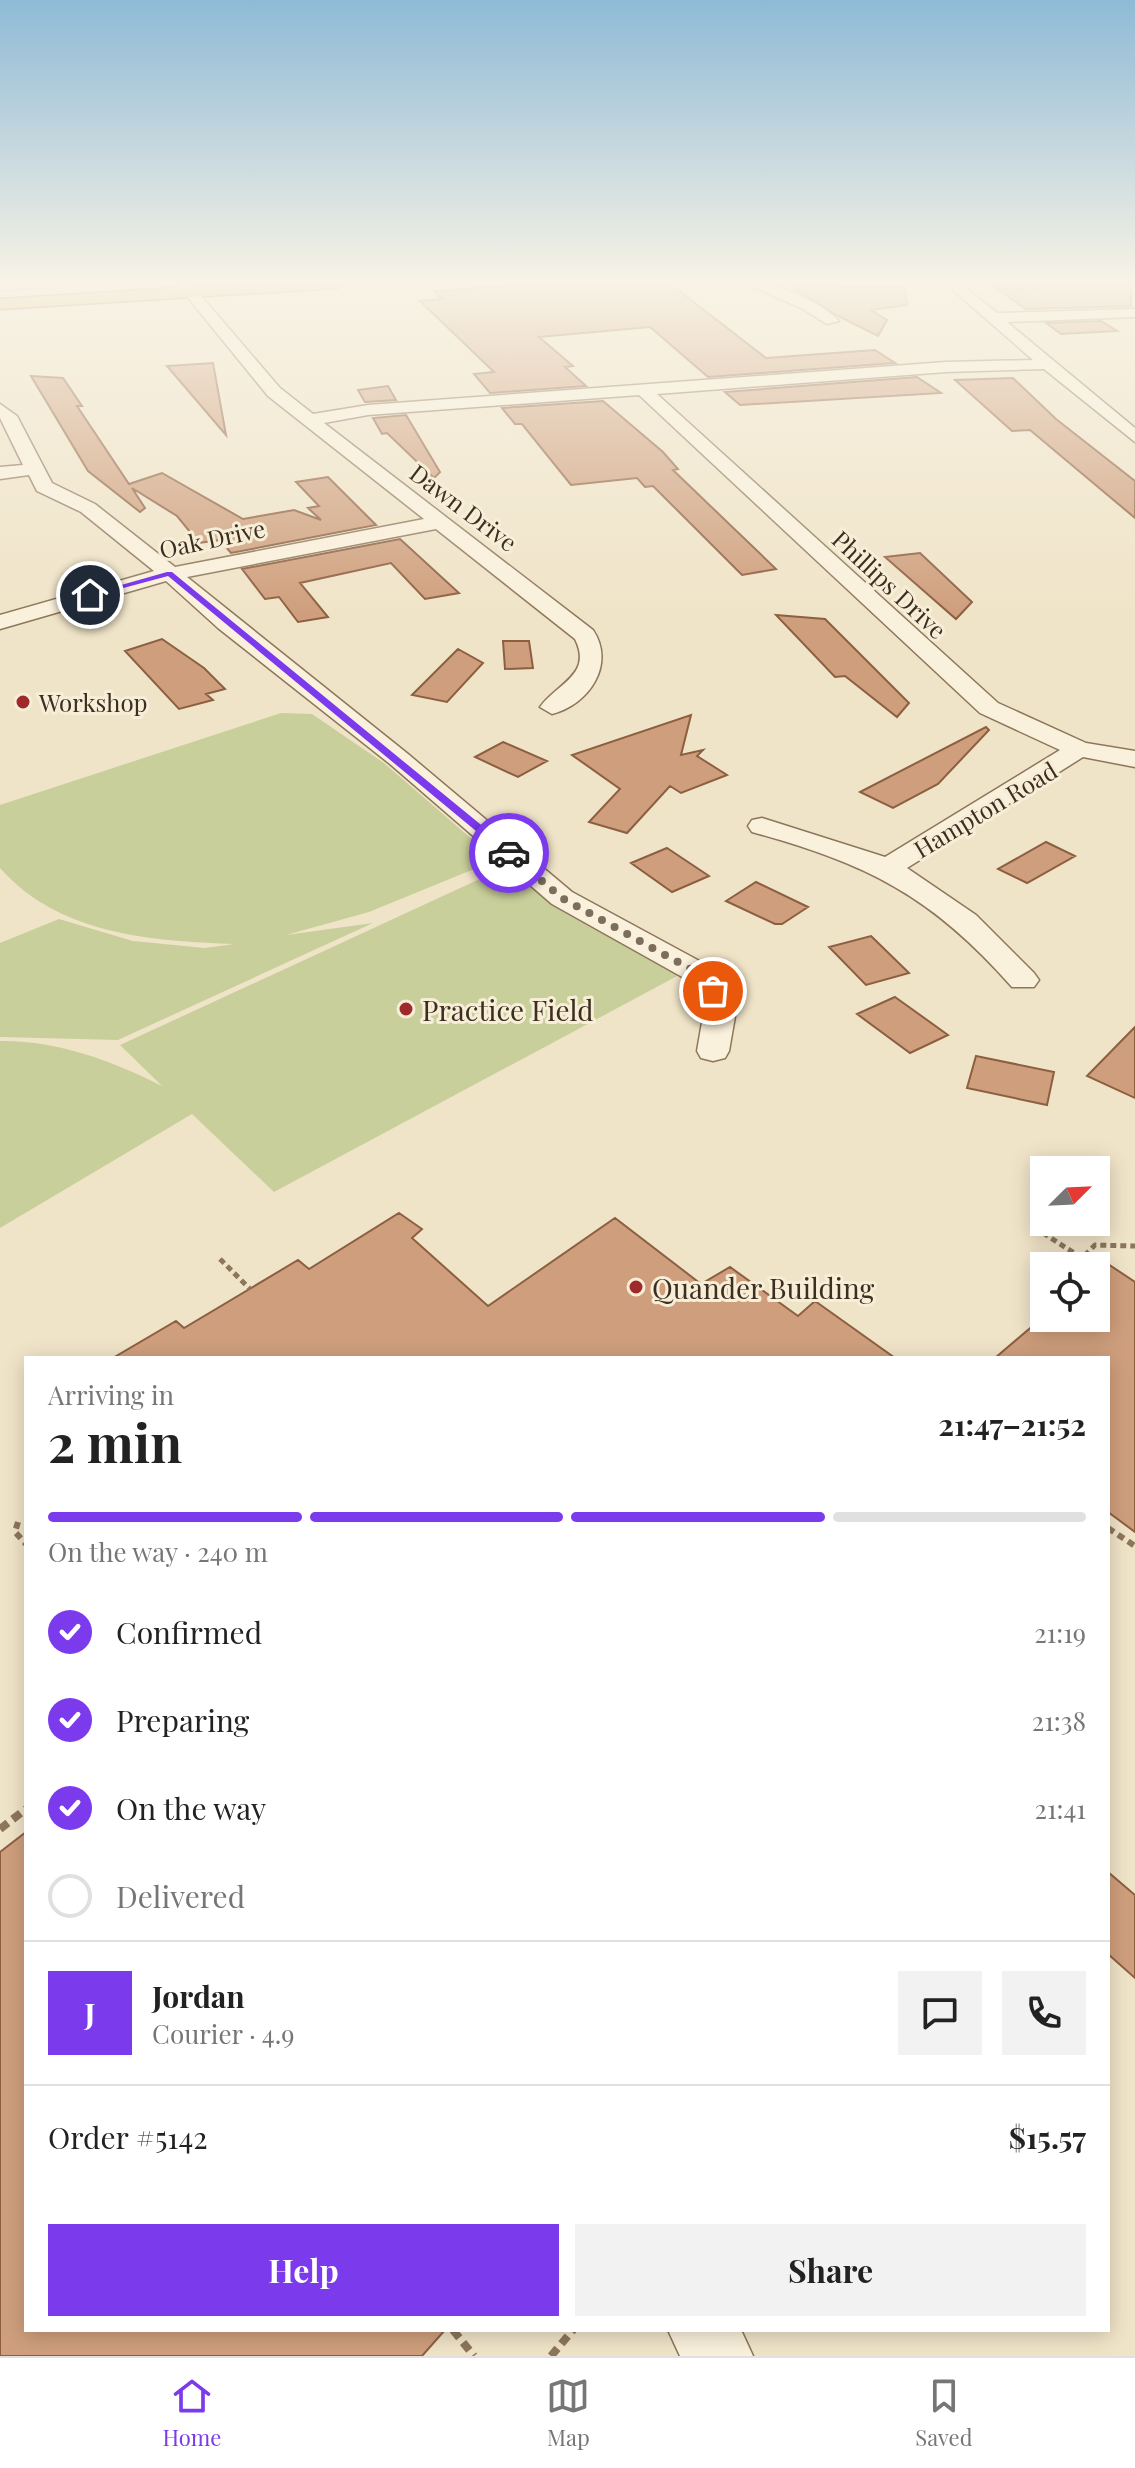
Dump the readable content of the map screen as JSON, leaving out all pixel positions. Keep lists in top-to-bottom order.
{
  "streets": {
    "street": [
      "Dawn Drive",
      "Oak Drive",
      "Phillips Drive",
      "Hampton Road"
    ]
  },
  "crossings": [
    ["Dawn Drive", "Oak Drive"],
    ["Phillips Drive", "Hampton Road"]
  ],
  "places": ["Workshop", "Practice Field", "Quander Building"],
  "north": "top right",
  "page": {
    "heading": ["2 min", "Arriving in", "21:47–21:52"],
    "panel": [
      "Jordan",
      "Courier · 4.9",
      "Order #5142",
      "$15.57"
    ],
    "bar": "On the way · 240 m",
    "list": [
      ["Confirmed", "21:19"],
      ["Preparing", "21:38"],
      ["On the way", "21:41"],
      "Delivered"
    ],
    "round": "J",
    "buttons": ["Help", "Share"],
    "tabs": ["Home", "Map", "Saved"]
  }
}
